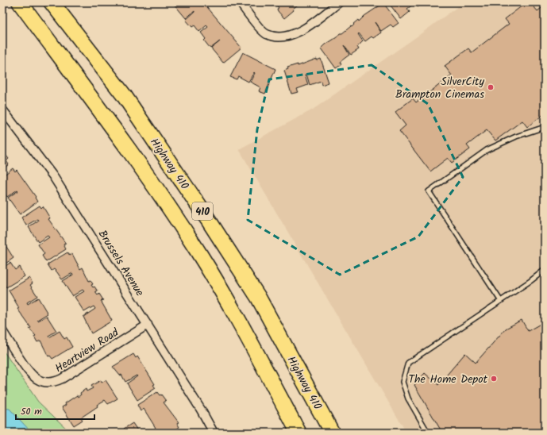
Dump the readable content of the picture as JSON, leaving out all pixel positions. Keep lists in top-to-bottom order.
{
  "streets": {
    "highway": ["Highway 410", "410"],
    "street": ["Brussels Avenue", "Heartview Road"]
  },
  "crossings": [
    ["Brussels Avenue", "Heartview Road"]
  ],
  "places": ["SilverCity Brampton Cinemas", "The Home Depot"],
  "scale_bar": "50 m"
}
